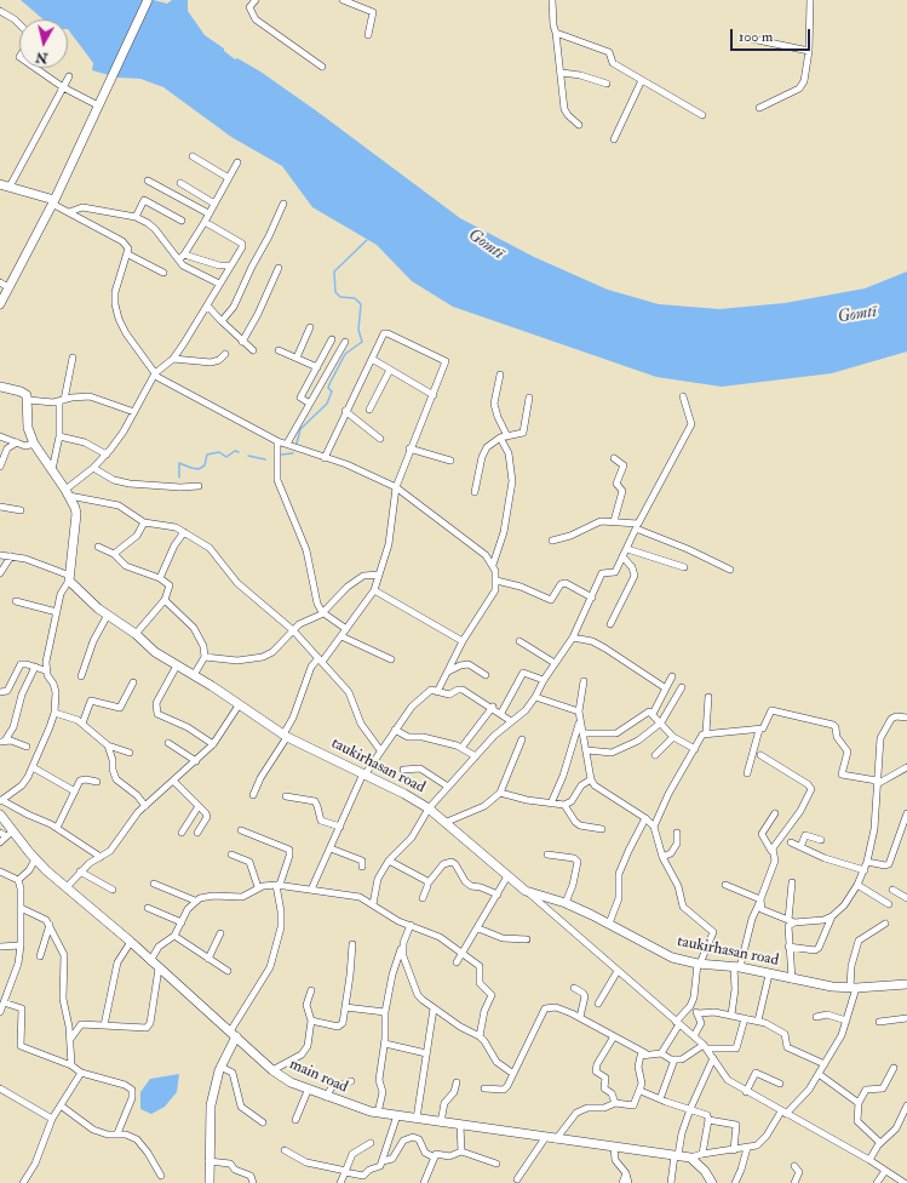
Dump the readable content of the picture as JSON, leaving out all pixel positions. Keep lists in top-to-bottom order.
{
  "streets": {
    "street": ["taukirhasan road", "main road"]
  },
  "water": ["Gomtī"],
  "scale_bar": "100 m",
  "north": "bottom"
}
